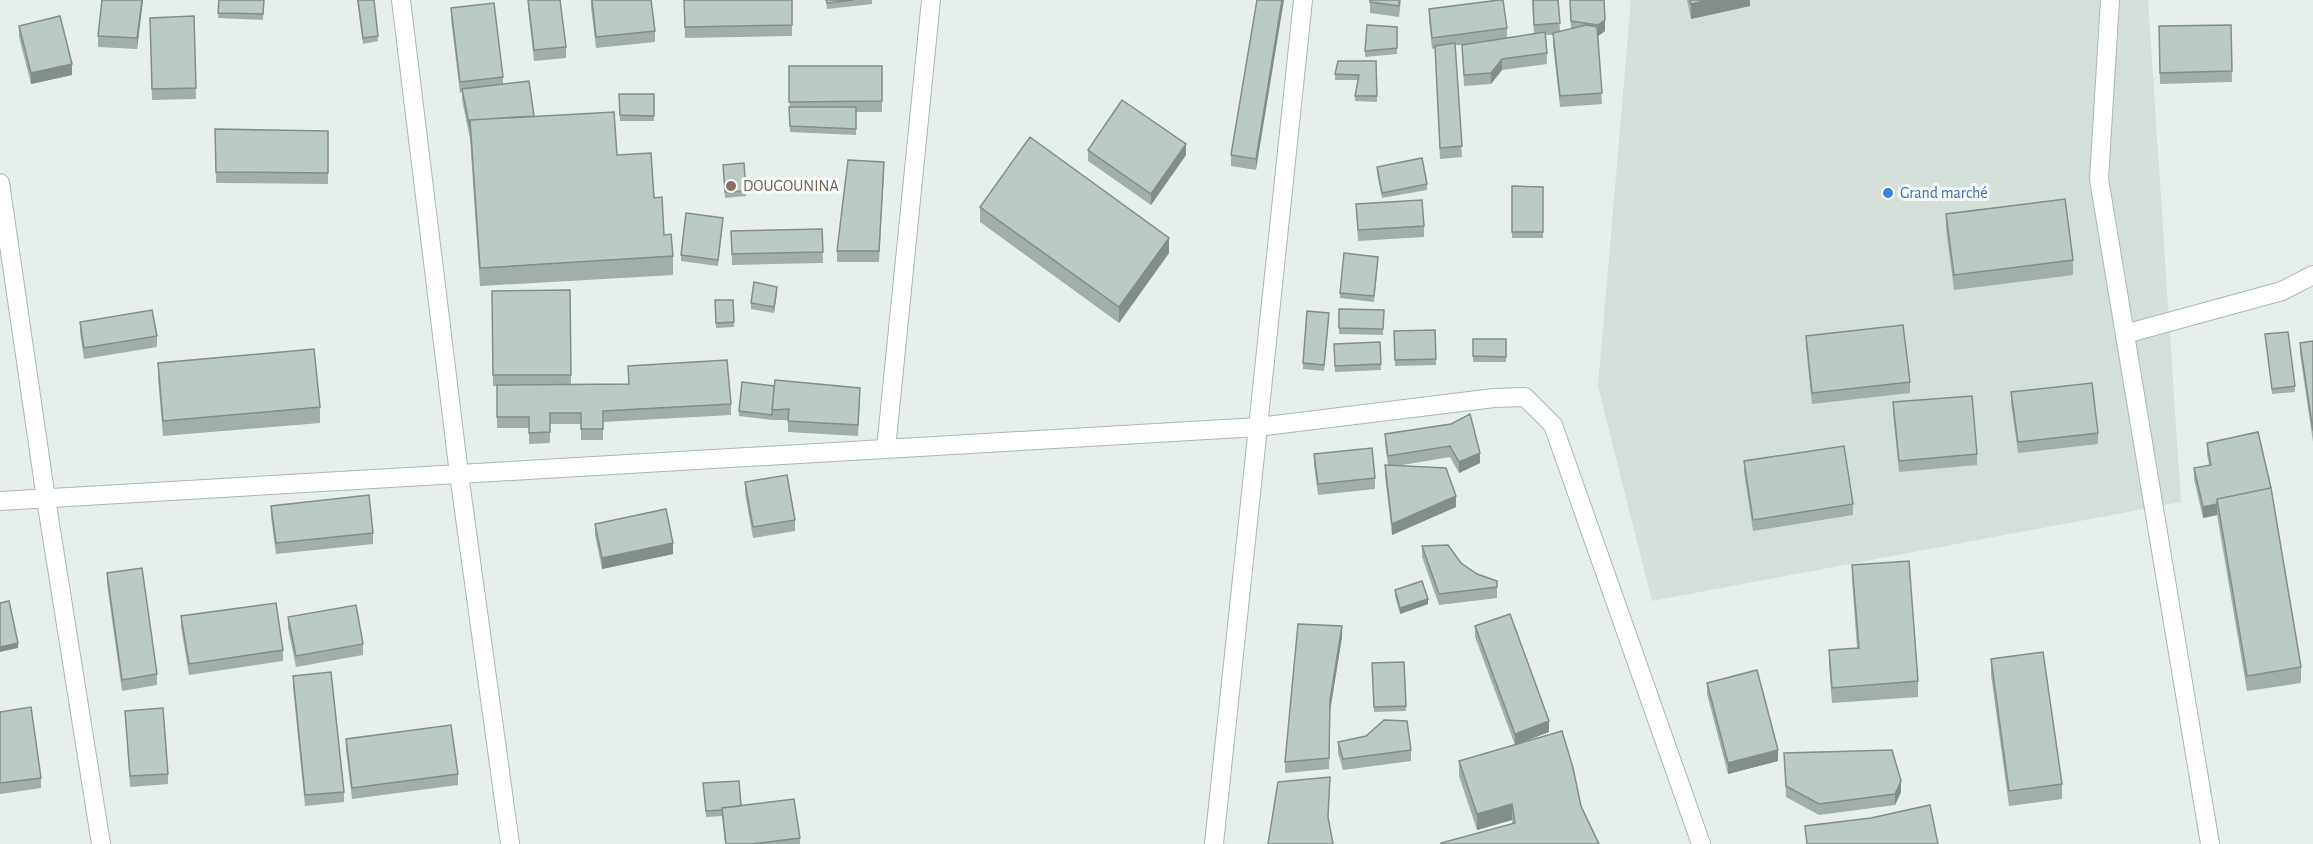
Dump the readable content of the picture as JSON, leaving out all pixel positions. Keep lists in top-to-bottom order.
{
  "places": ["DOUGOUNINA", "Grand marché"]
}
